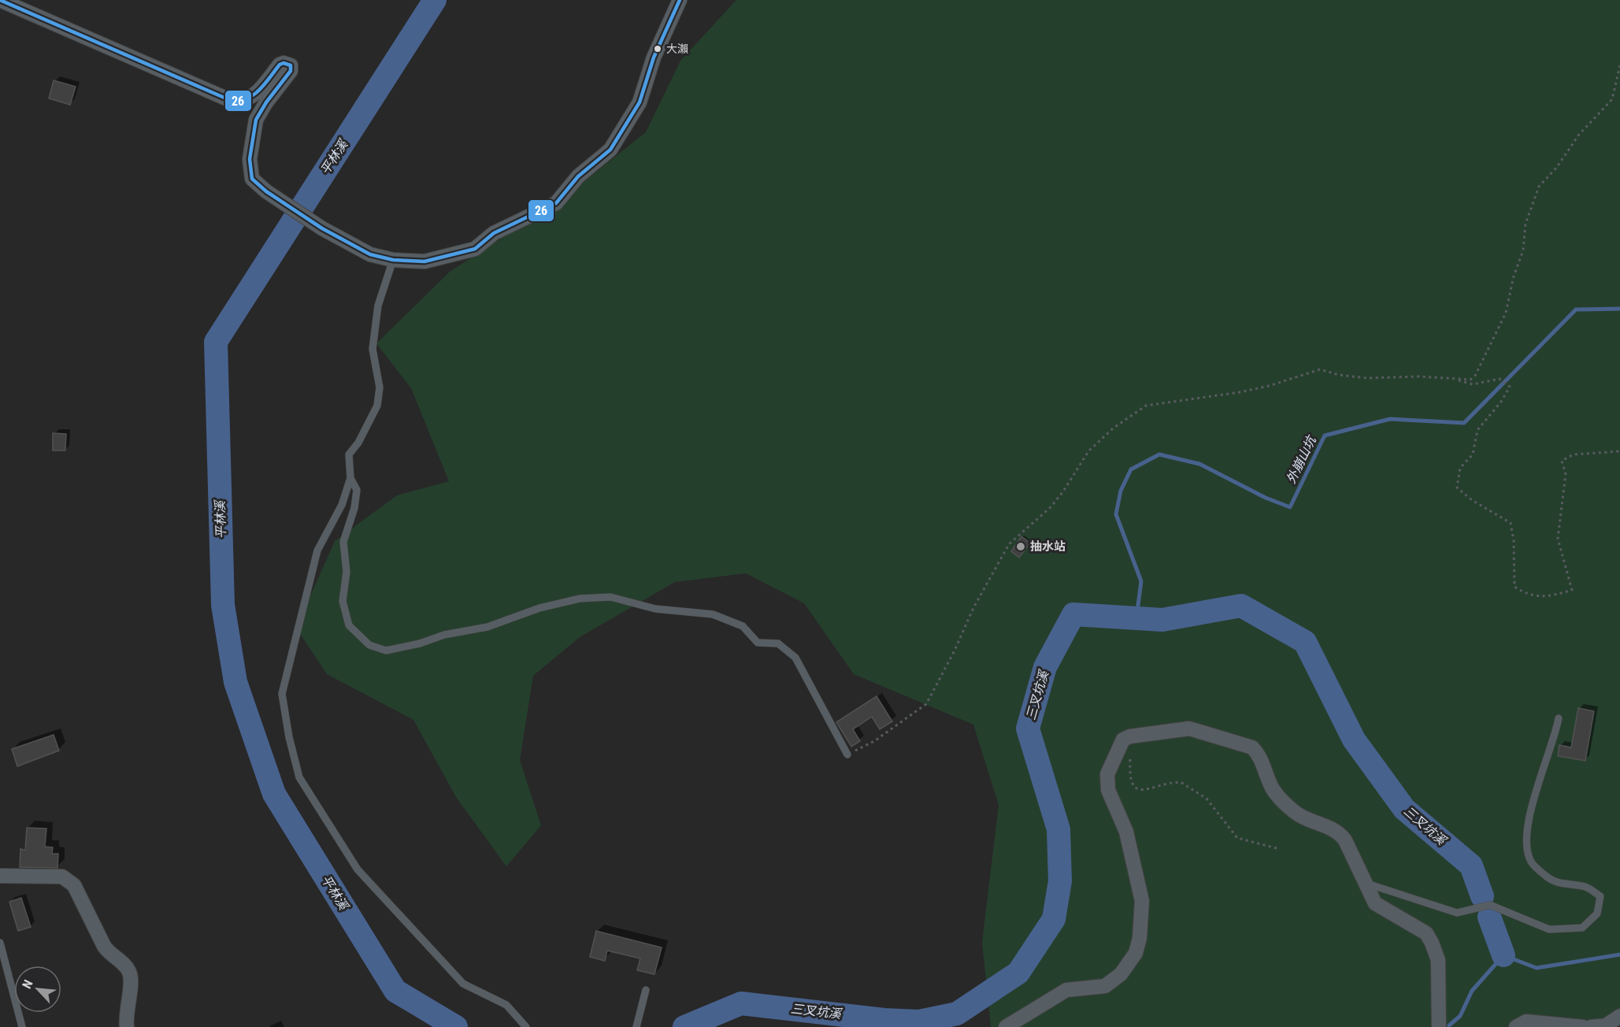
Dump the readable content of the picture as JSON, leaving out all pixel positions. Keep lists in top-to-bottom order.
{
  "water": ["平林溪", "外崩山坑", "三叉坑溪"],
  "places": ["大瀨", "抽水站"],
  "lines": ["transit line 26"],
  "north": "top left"
}
